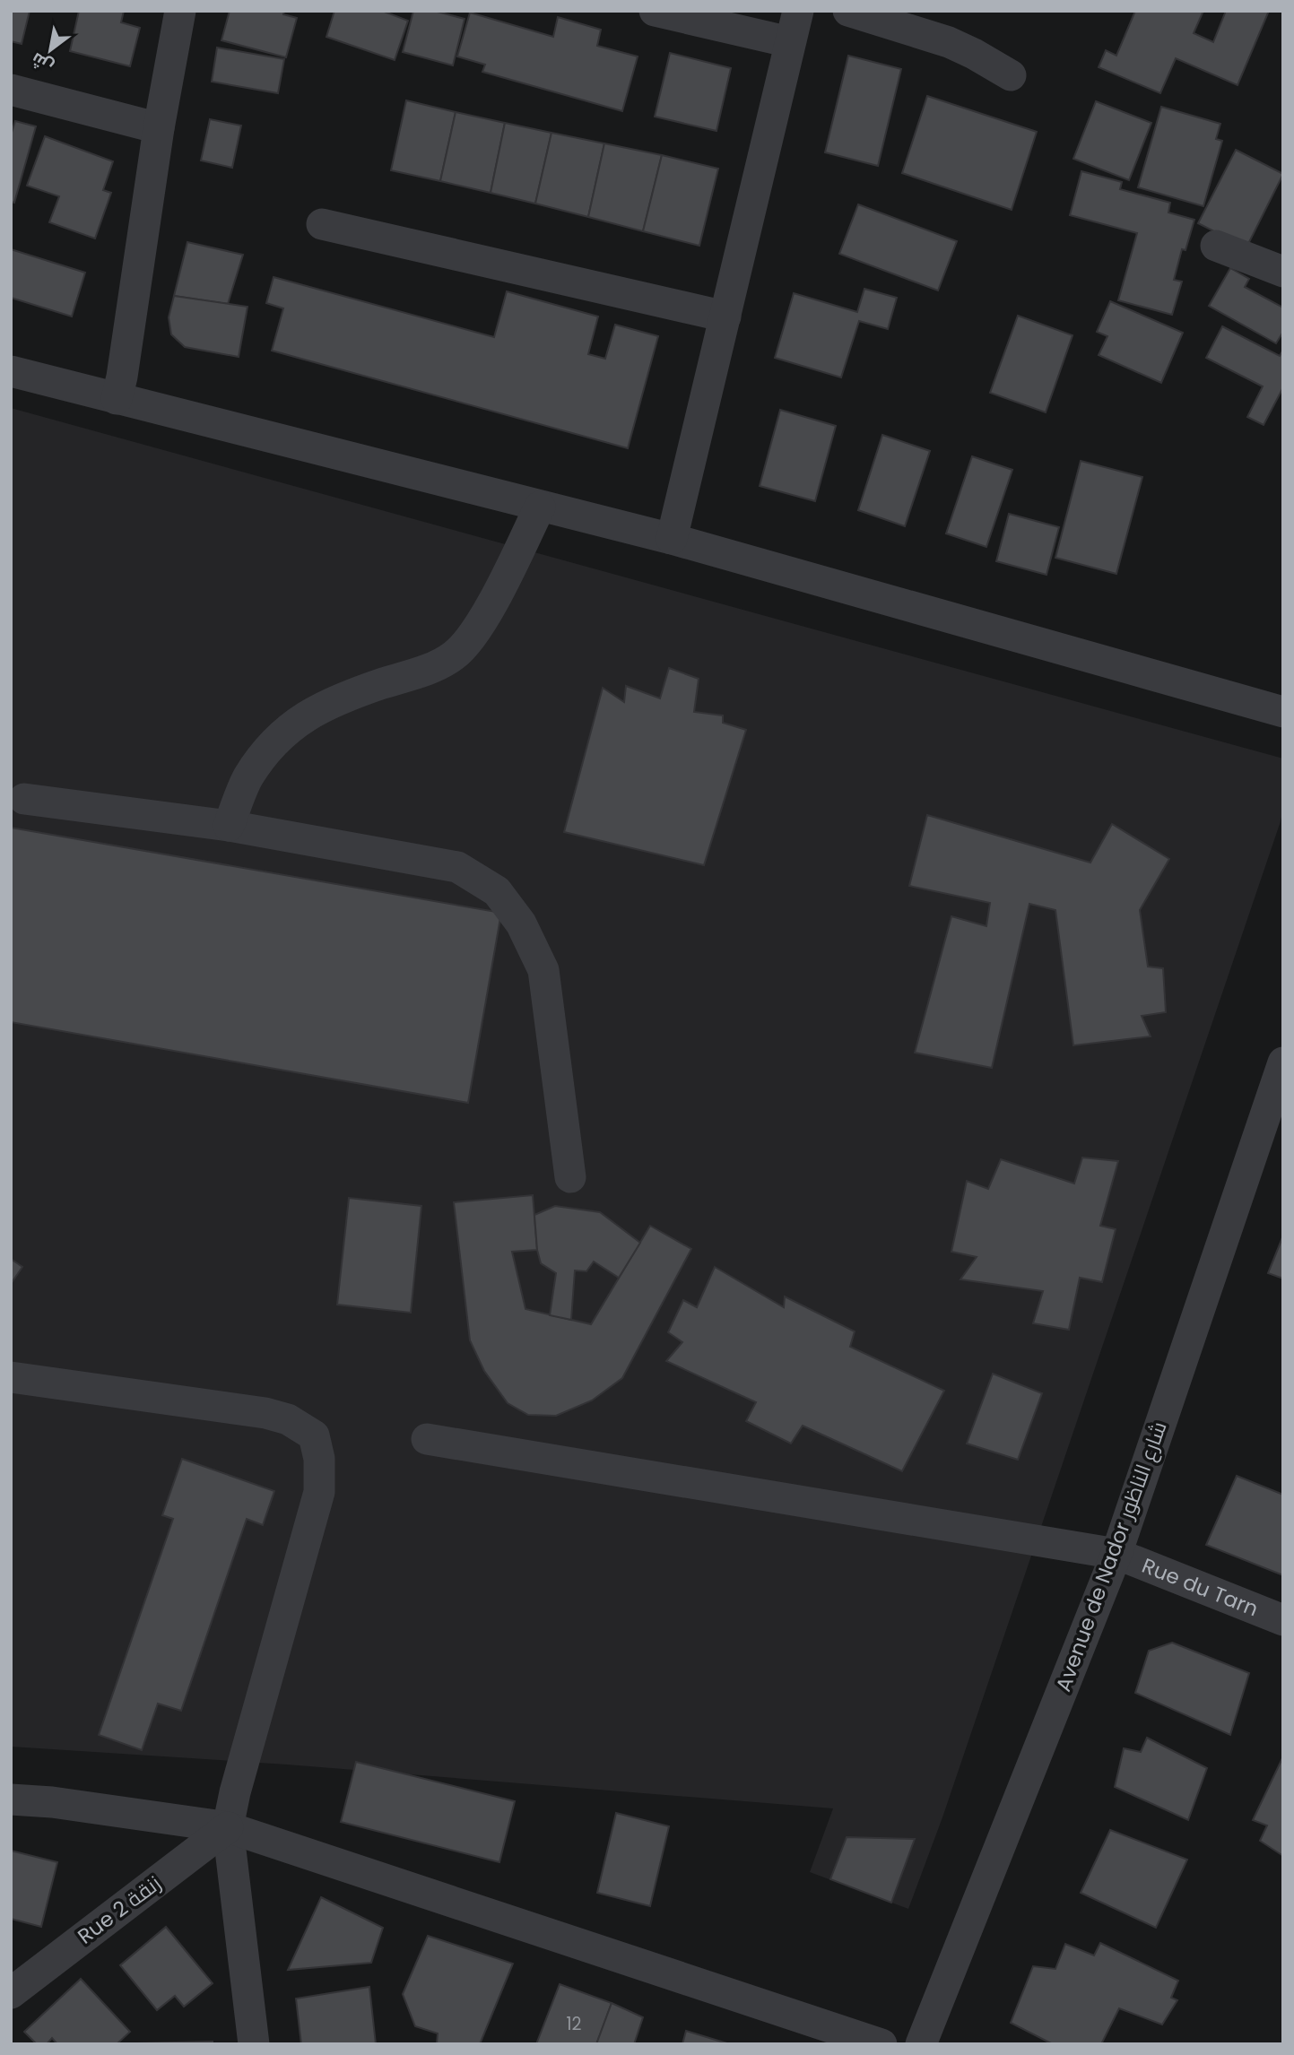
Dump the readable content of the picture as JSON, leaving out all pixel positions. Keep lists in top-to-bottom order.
{
  "streets": {
    "street": ["Avenue de Nador شارع الناظور", "Rue du Tarn", "Rue 2 زنقة"]
  },
  "crossings": [
    ["Avenue de Nador شارع الناظور", "Rue du Tarn"]
  ],
  "house_numbers": ["12"],
  "north": "bottom left"
}
